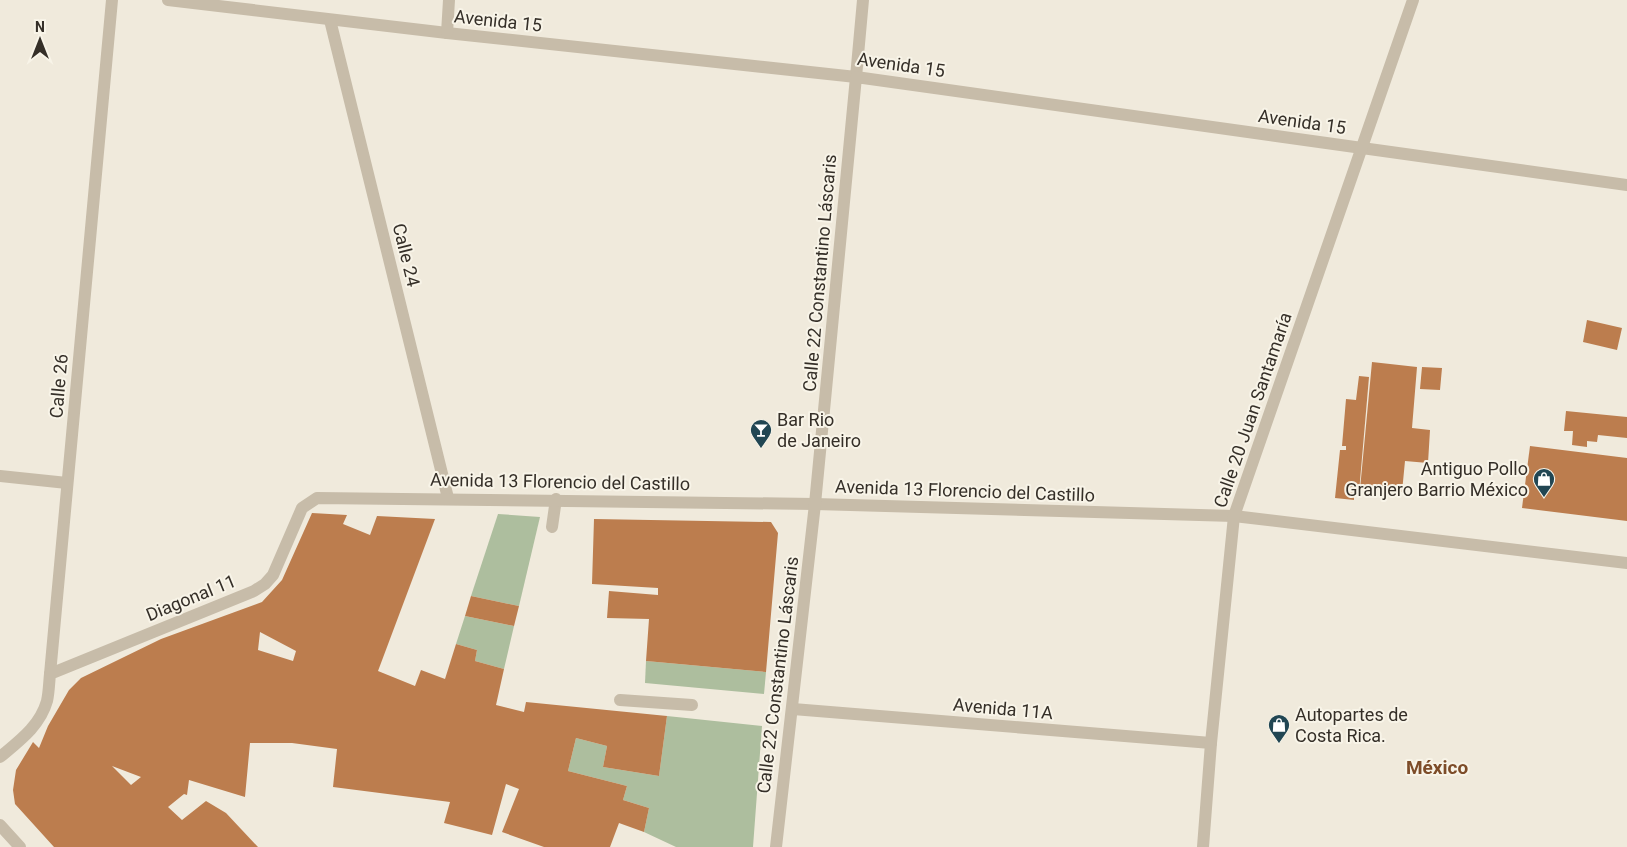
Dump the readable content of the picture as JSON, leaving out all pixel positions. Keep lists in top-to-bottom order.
{
  "streets": {
    "street": [
      "Avenida 15",
      "Calle 24",
      "Calle 22 Constantino Láscaris",
      "Calle 26",
      "Calle 20 Juan Santamaría",
      "Avenida 13 Florencio del Castillo",
      "Diagonal 11",
      "Avenida 11A"
    ]
  },
  "crossings": [
    ["Avenida 15", "Calle 24"],
    ["Avenida 15", "Calle 22 Constantino Láscaris"],
    ["Avenida 15", "Calle 20 Juan Santamaría"],
    ["Calle 24", "Avenida 13 Florencio del Castillo"],
    ["Calle 22 Constantino Láscaris", "Avenida 13 Florencio del Castillo"],
    ["Calle 22 Constantino Láscaris", "Avenida 11A"],
    ["Calle 26", "Diagonal 11"],
    ["Calle 20 Juan Santamaría", "Avenida 13 Florencio del Castillo"],
    ["Calle 20 Juan Santamaría", "Avenida 11A"],
    ["Avenida 13 Florencio del Castillo", "Diagonal 11"]
  ],
  "districts": ["México"],
  "places": {
    "bar": ["Bar Rio de Janeiro"],
    "shop": ["Antiguo Pollo Granjero Barrio México", "Autopartes de Costa Rica."]
  },
  "north": "top"
}
